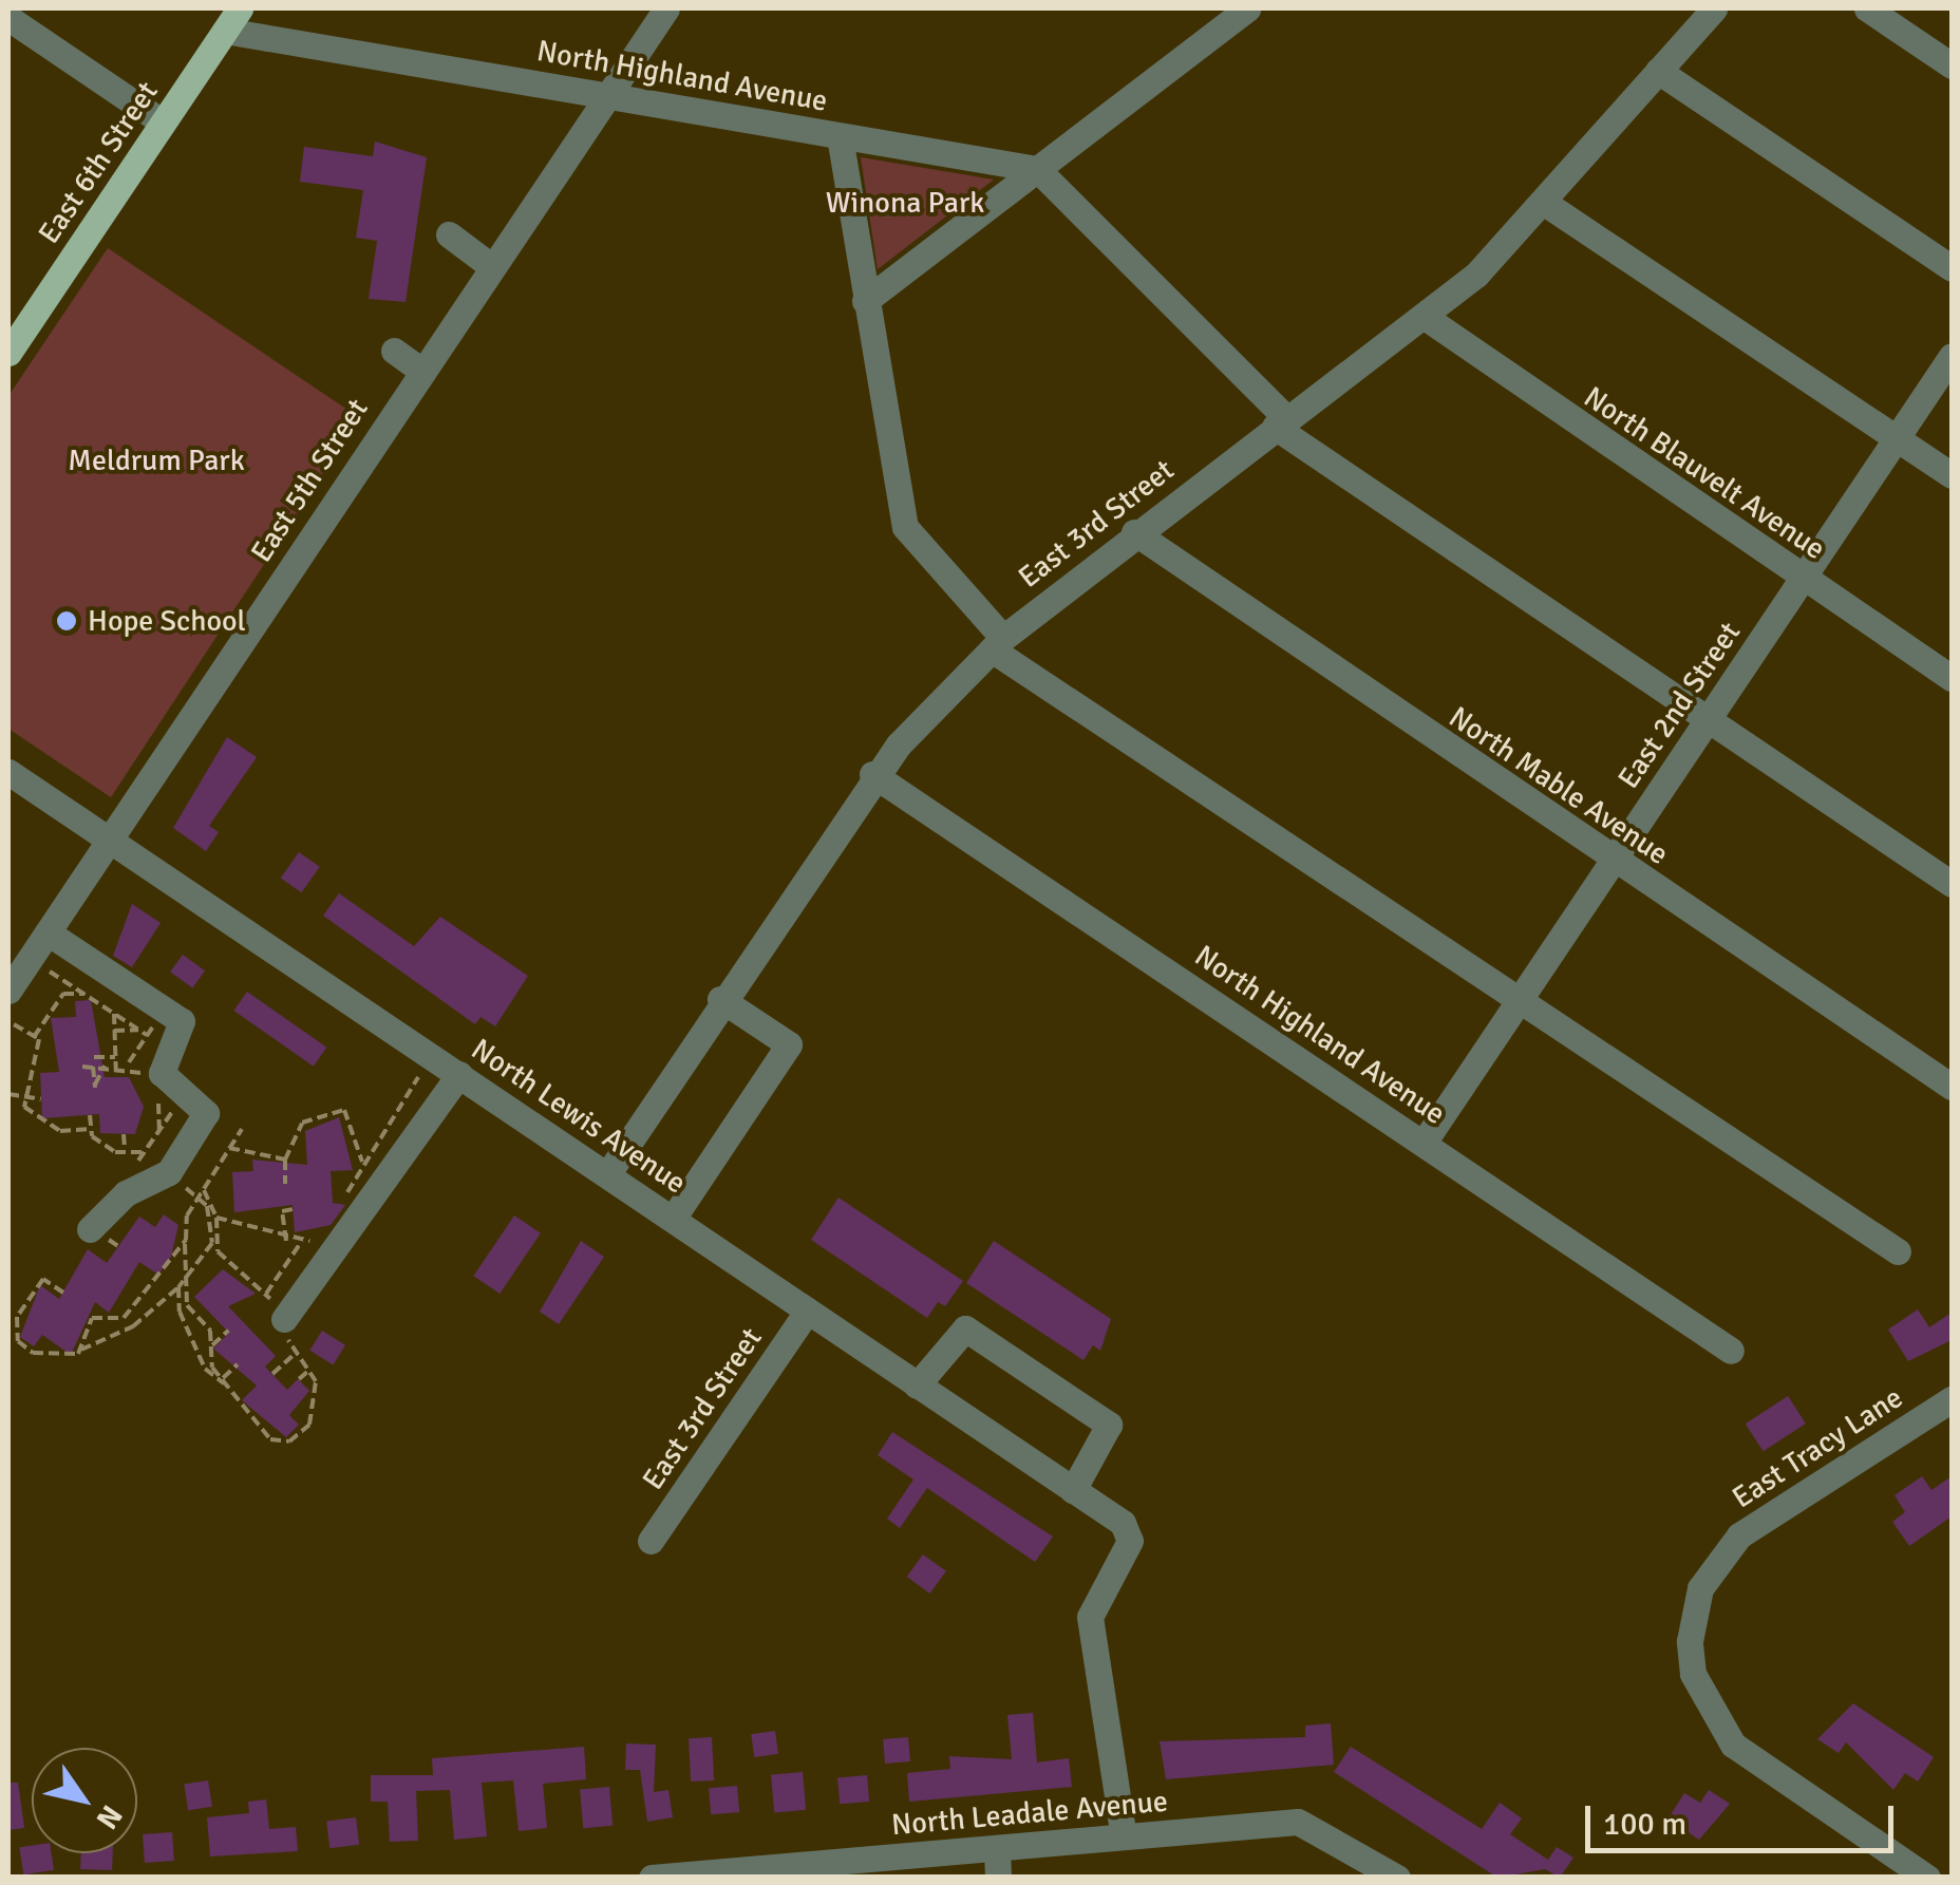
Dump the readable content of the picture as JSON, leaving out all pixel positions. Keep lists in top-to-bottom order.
{
  "streets": {
    "main road": ["East 6th Street"],
    "street": [
      "North Highland Avenue",
      "North Blauvelt Avenue",
      "East 5th Street",
      "East 3rd Street",
      "East 2nd Street",
      "North Mable Avenue",
      "North Lewis Avenue",
      "East Tracy Lane",
      "North Leadale Avenue"
    ]
  },
  "crossings": [
    ["North Highland Avenue", "East 6th Street"],
    ["North Highland Avenue", "East 5th Street"],
    ["North Highland Avenue", "East 3rd Street"],
    ["North Highland Avenue", "East 2nd Street"],
    ["North Blauvelt Avenue", "East 3rd Street"],
    ["North Blauvelt Avenue", "East 2nd Street"],
    ["East 5th Street", "North Lewis Avenue"],
    ["East 3rd Street", "North Mable Avenue"],
    ["East 3rd Street", "North Lewis Avenue"],
    ["East 2nd Street", "North Mable Avenue"],
    ["North Lewis Avenue", "North Leadale Avenue"]
  ],
  "parks": ["Winona Park", "Meldrum Park"],
  "places": ["Hope School"],
  "scale_bar": "100 m",
  "north": "bottom right"
}
